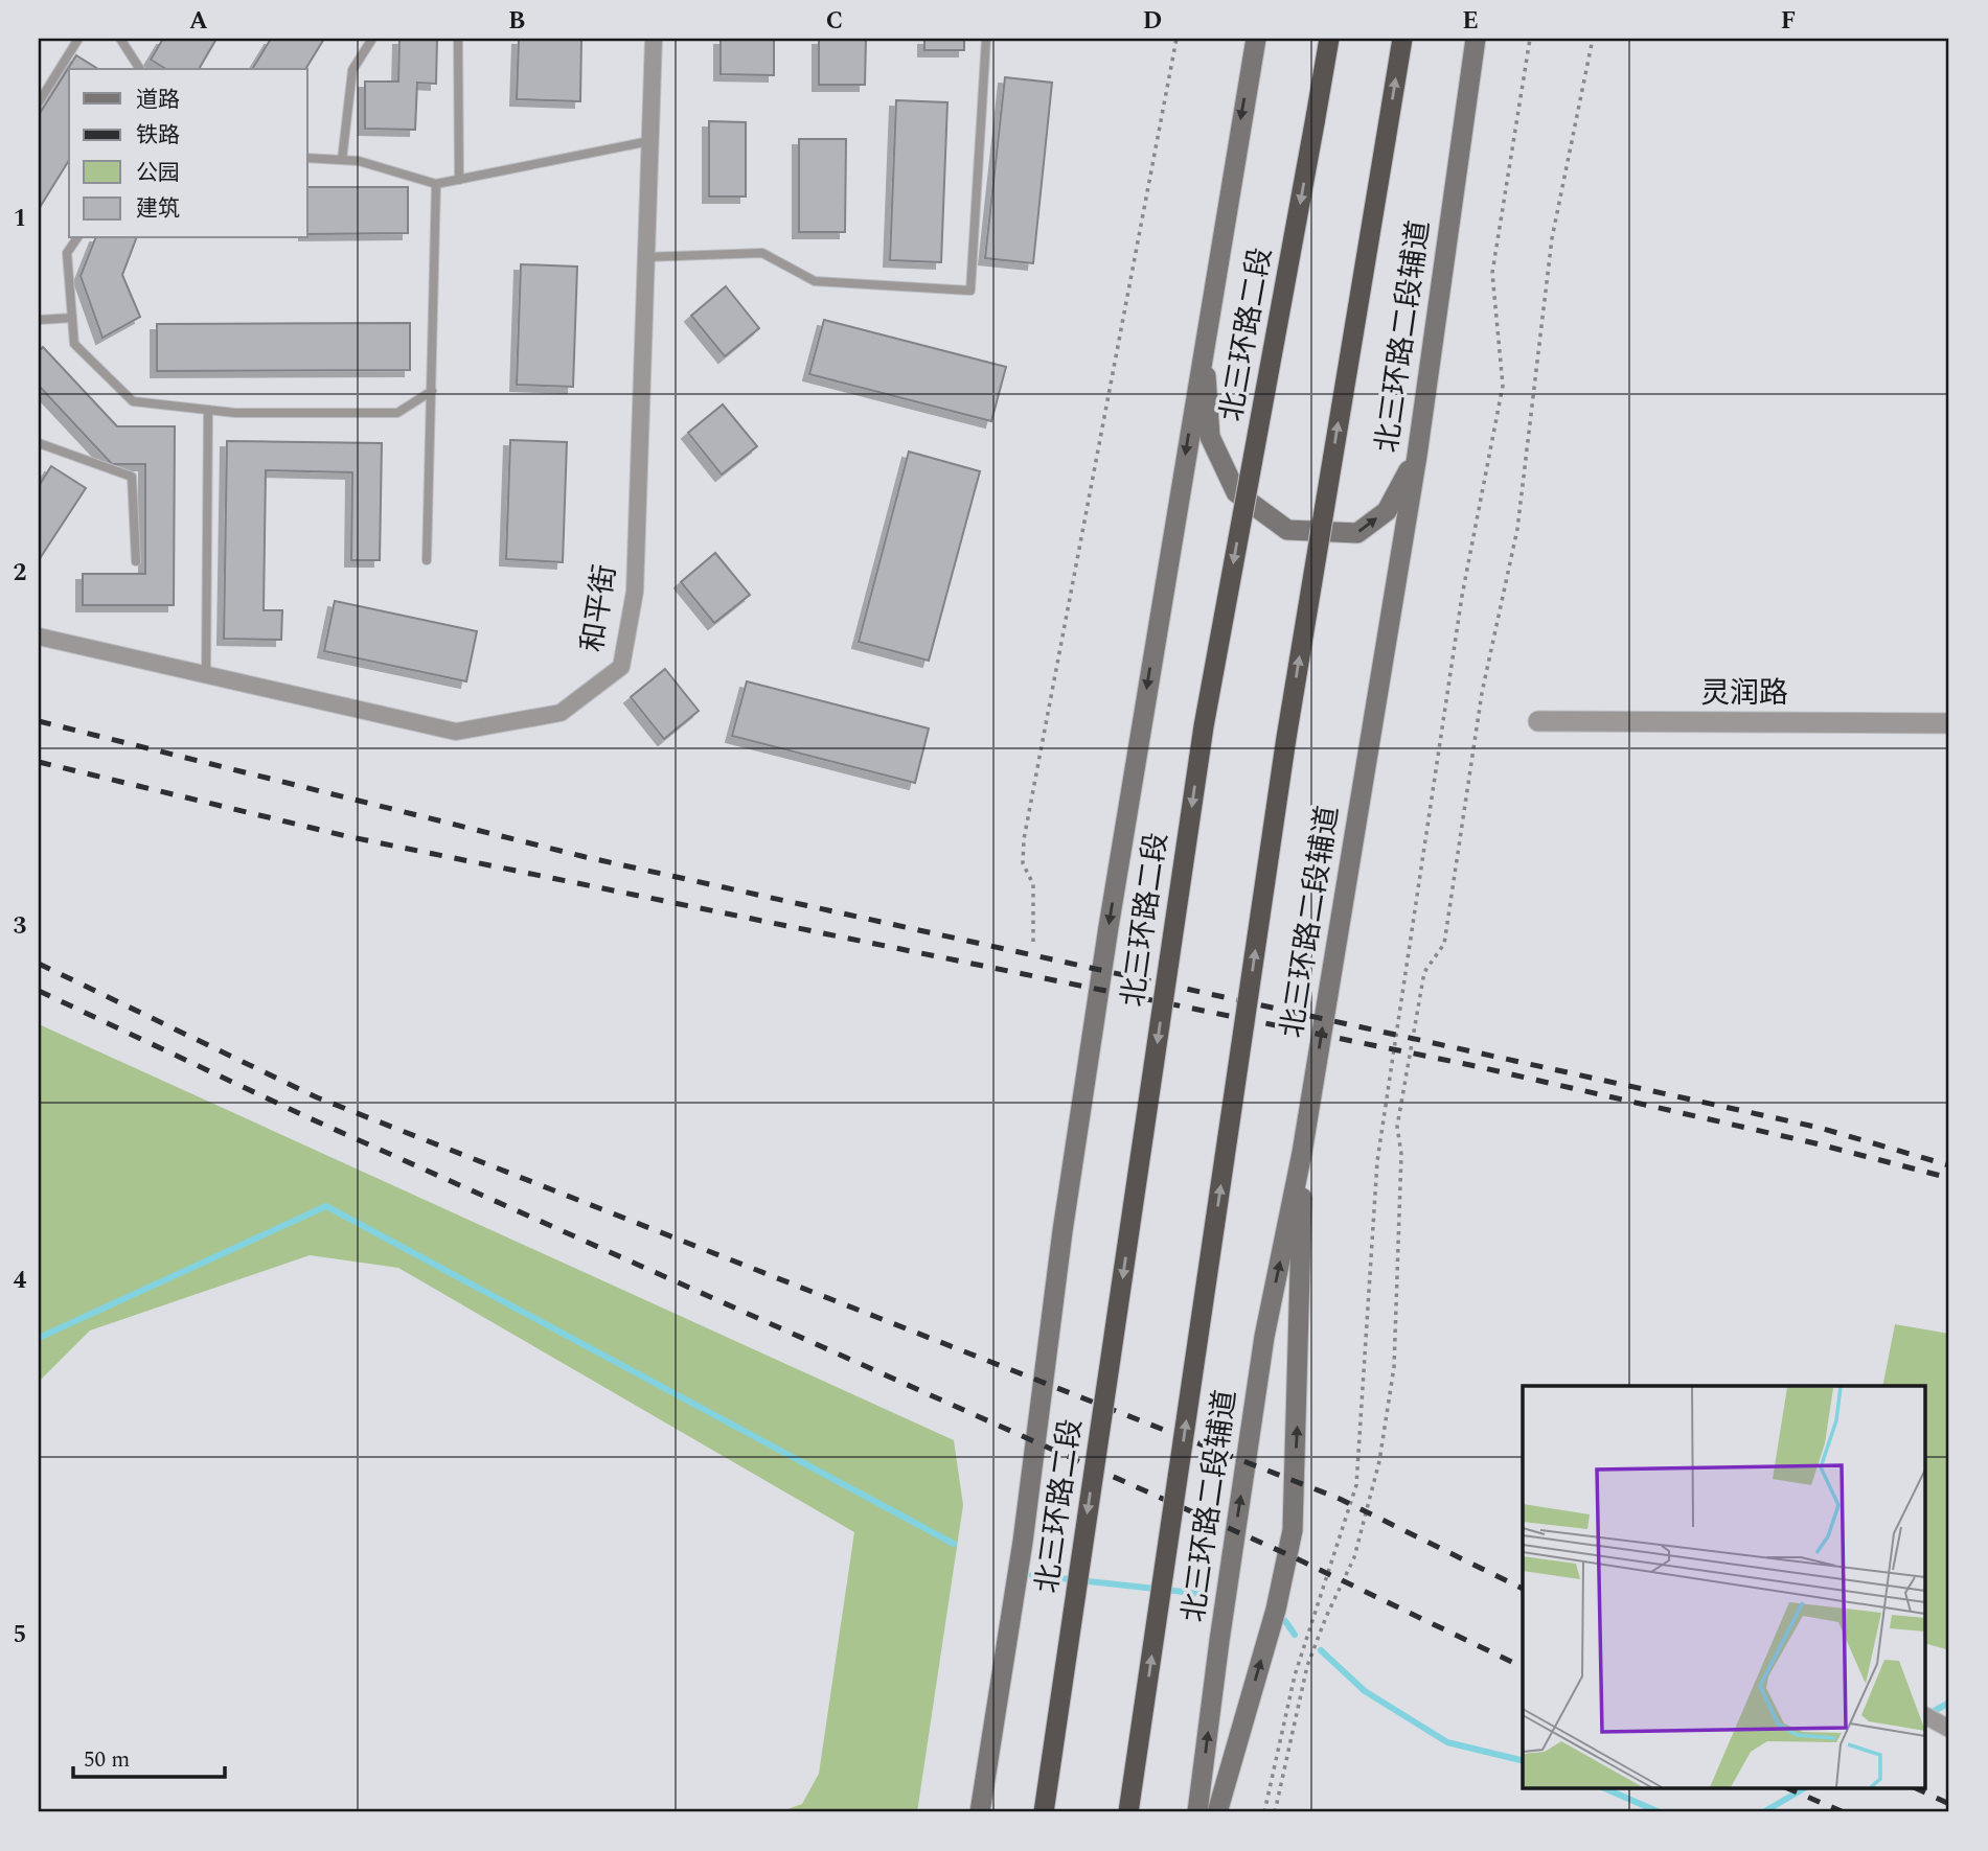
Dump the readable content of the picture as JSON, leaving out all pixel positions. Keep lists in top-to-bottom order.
{
  "streets": {
    "highway": ["北三环路二段"],
    "main road": ["北三环路二段辅道"],
    "street": ["和平街", "灵润路"]
  },
  "legend": [
    "道路",
    "铁路",
    "公园",
    "建筑"
  ],
  "scale_bar": "50 m",
  "grid": {
    "columns": [
      "A",
      "B",
      "C",
      "D",
      "E",
      "F"
    ],
    "rows": [
      "1",
      "2",
      "3",
      "4",
      "5"
    ]
  }
}
